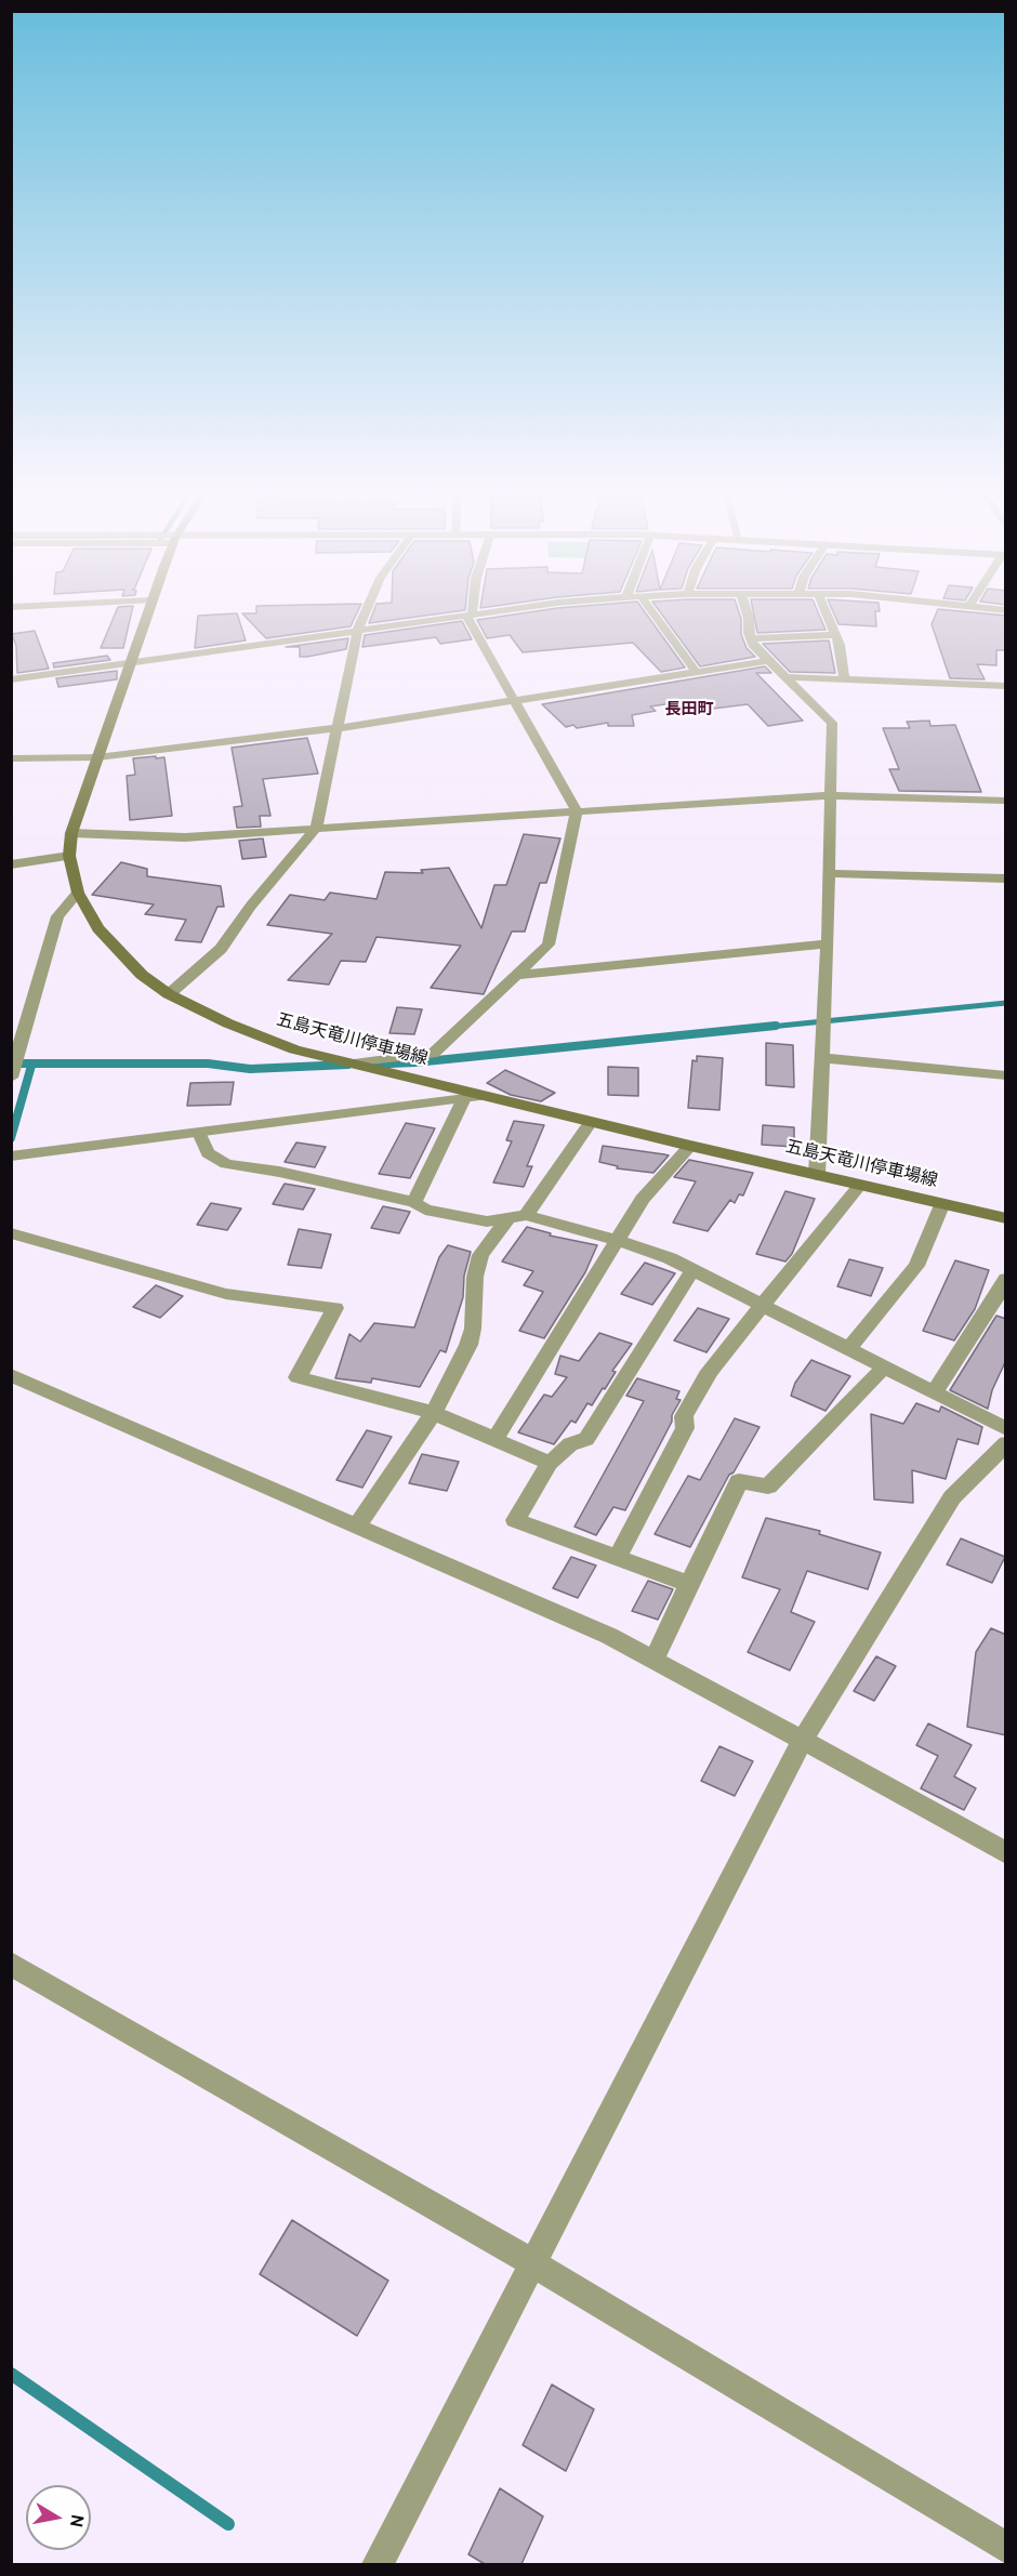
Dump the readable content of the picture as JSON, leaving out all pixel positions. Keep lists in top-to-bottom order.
{
  "streets": {
    "main road": ["五島天竜川停車場線"]
  },
  "districts": ["長田町"],
  "north": "right"
}
